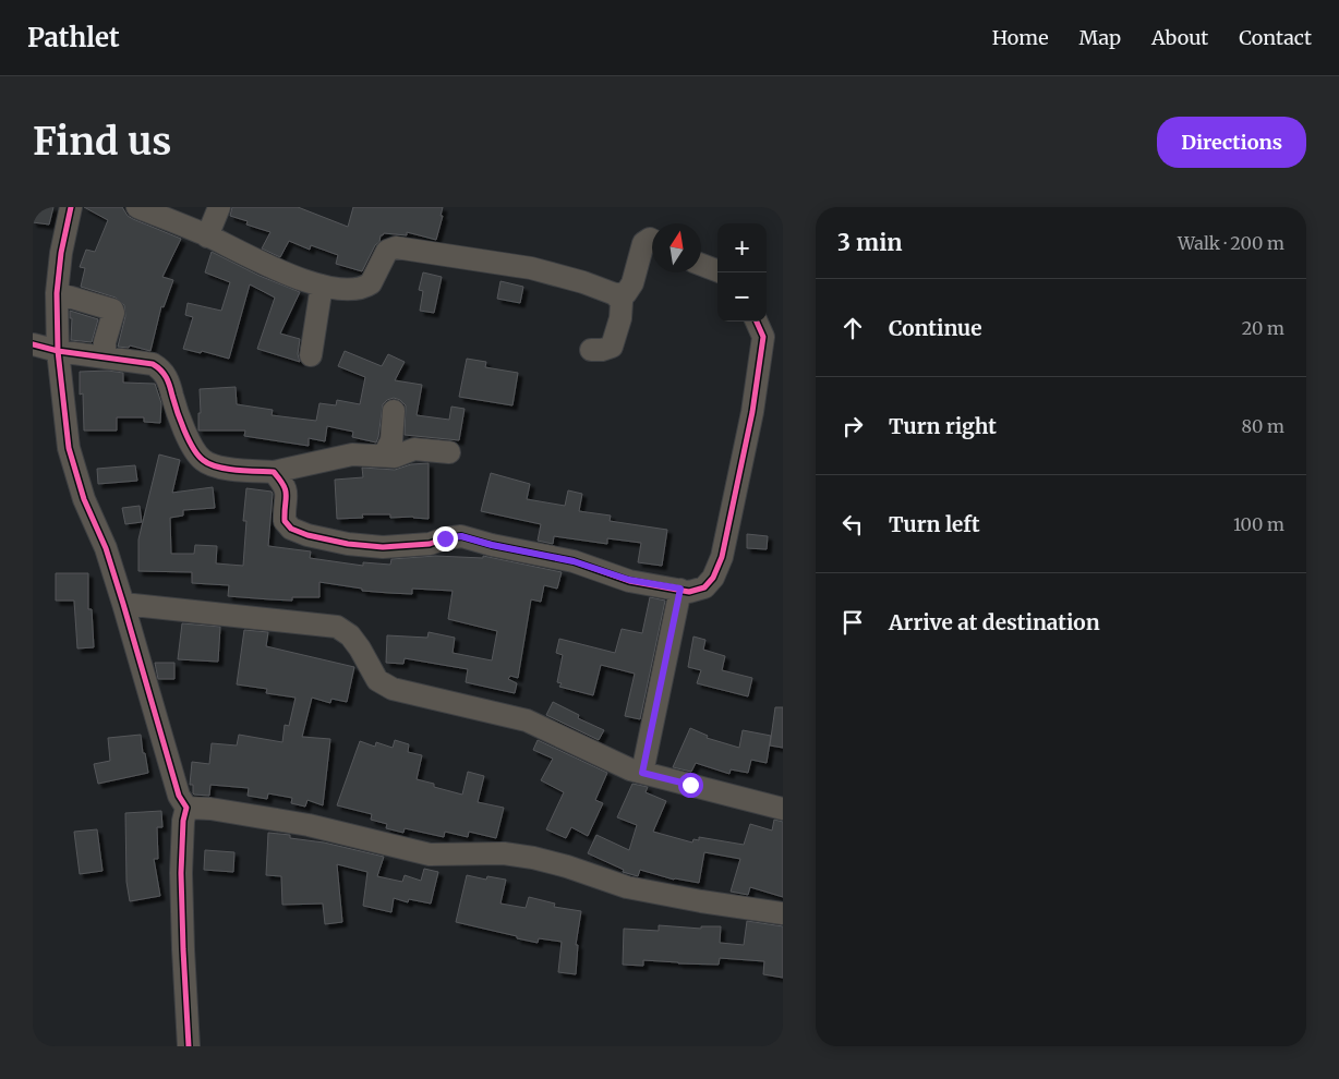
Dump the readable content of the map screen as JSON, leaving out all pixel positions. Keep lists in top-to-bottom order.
{
  "north": "top",
  "page": {
    "header": "Pathlet",
    "nav": [
      "Home",
      "Map",
      "About",
      "Contact"
    ],
    "buttons": "Directions",
    "title": "Find us",
    "heading": ["3 min", "Walk · 200 m"],
    "map_buttons": ["+", "−"],
    "list": [
      ["Continue", "20 m"],
      ["Turn right", "80 m"],
      ["Turn left", "100 m"],
      "Arrive at destination"
    ]
  }
}
